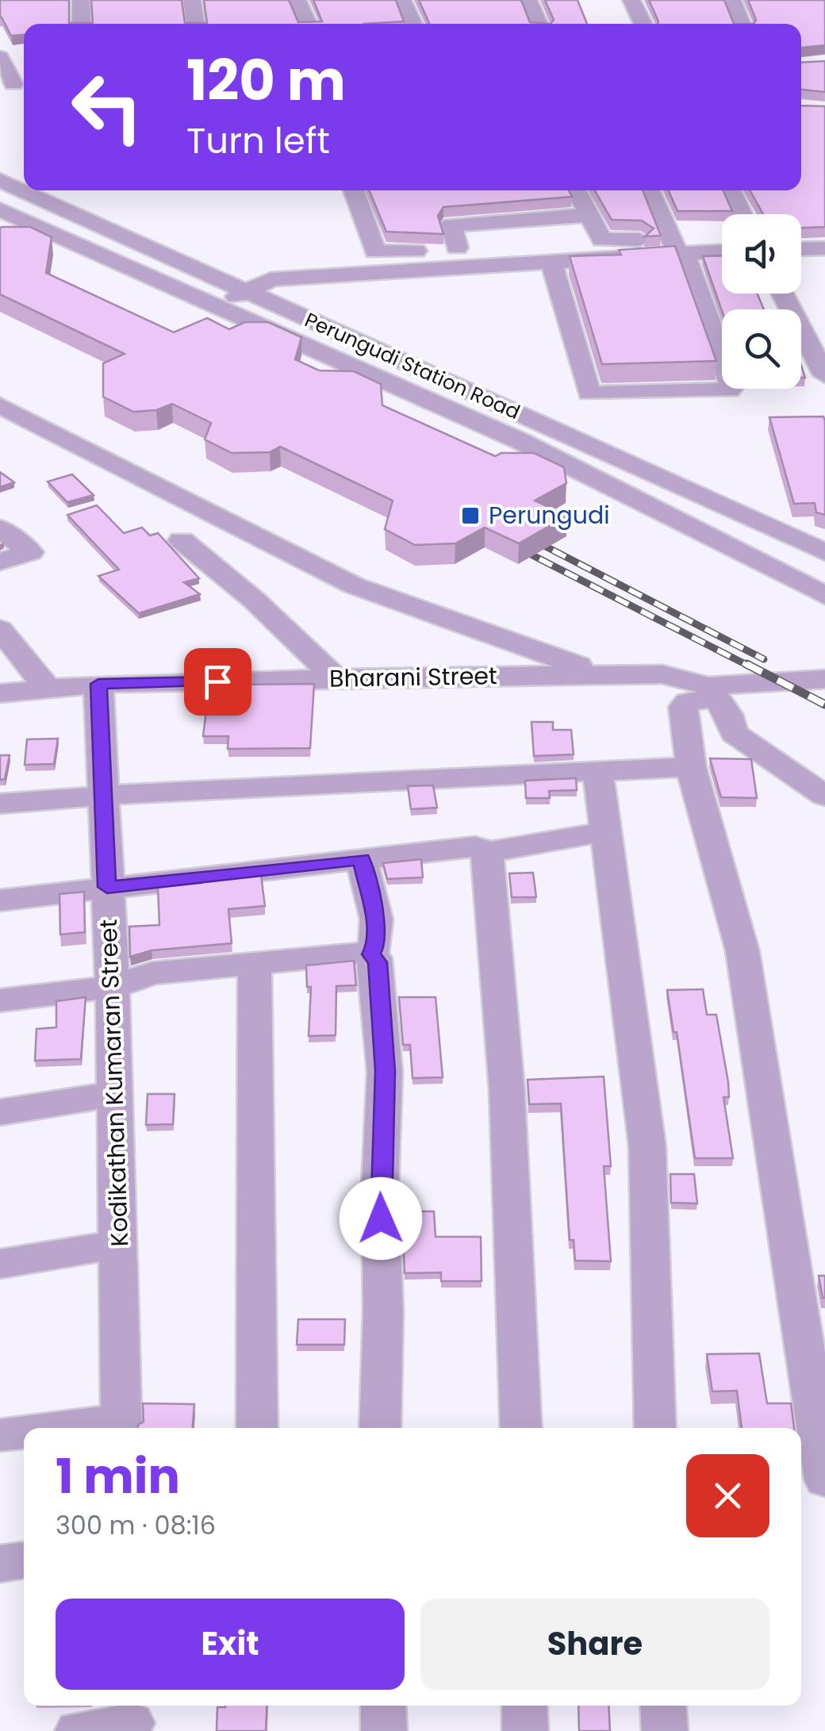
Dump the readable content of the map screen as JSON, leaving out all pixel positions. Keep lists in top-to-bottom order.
{
  "streets": {
    "street": ["Perungudi Station Road", "Bharani Street", "Kodikathan Kumaran Street"]
  },
  "crossings": [
    ["Bharani Street", "Kodikathan Kumaran Street"]
  ],
  "places": {
    "transit": ["Perungudi"]
  },
  "page": {
    "turn": ["120 m", "Turn left"],
    "heading": ["1 min", "300 m · 08:16"],
    "buttons": ["Exit", "Share"]
  }
}
